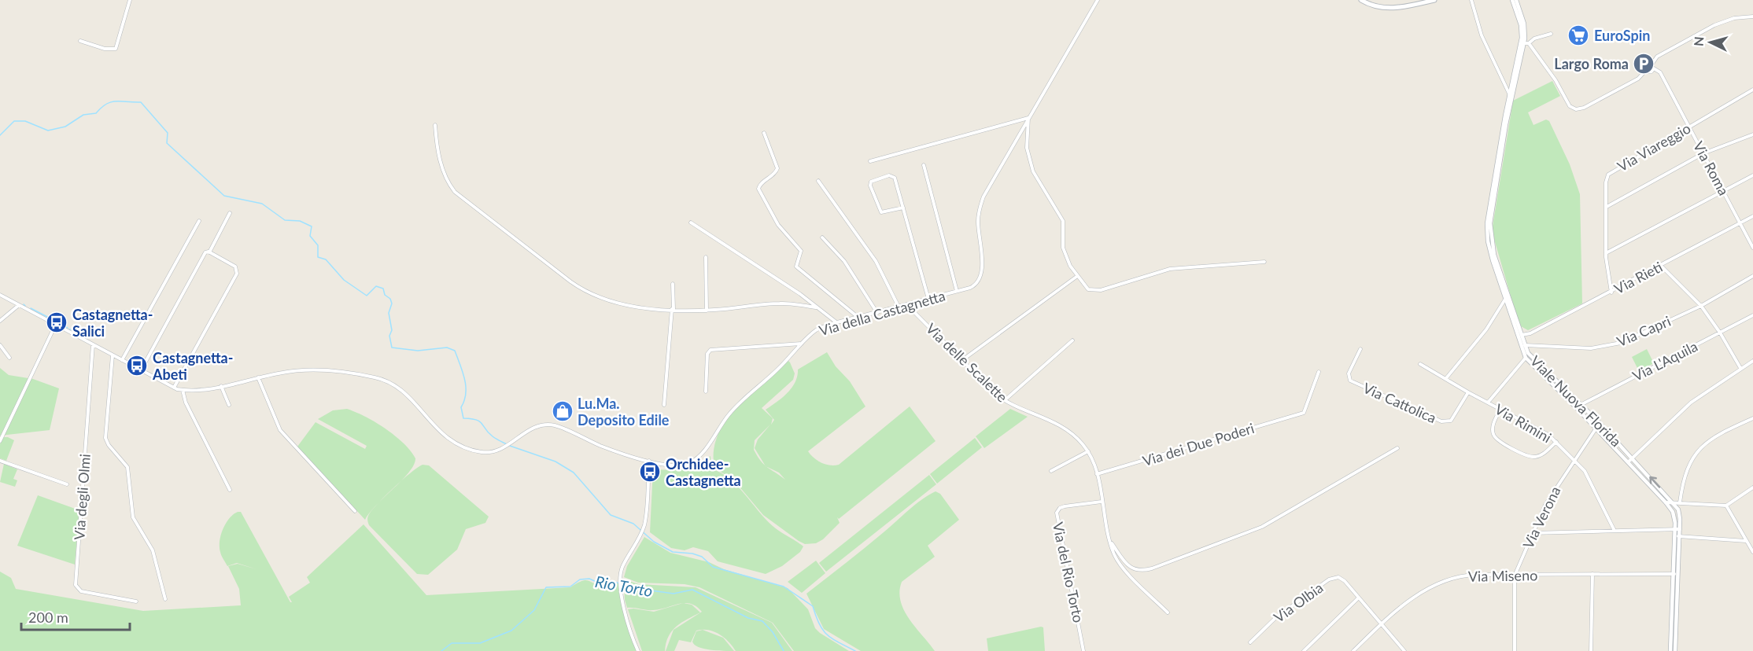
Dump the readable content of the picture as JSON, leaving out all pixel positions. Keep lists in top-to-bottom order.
{
  "streets": {
    "street": [
      "Via Viareggio",
      "Via Roma",
      "Via Rieti",
      "Via della Castagnetta",
      "Via Capri",
      "Via L'Aquila",
      "Via delle Scalette",
      "Viale Nuova Florida",
      "Via Cattolica",
      "Via Rimini",
      "Via dei Due Poderi",
      "Via degli Olmi",
      "Via Verona",
      "Via del Rio Torto",
      "Via Miseno",
      "Via Olbia"
    ]
  },
  "crossings": [
    ["Via Viareggio", "Via Roma"],
    ["Via Viareggio", "Via Rieti"],
    ["Via Roma", "Via Rieti"],
    ["Via Rieti", "Viale Nuova Florida"],
    ["Via della Castagnetta", "Via delle Scalette"],
    ["Via della Castagnetta", "Via degli Olmi"],
    ["Via Capri", "Viale Nuova Florida"],
    ["Via L'Aquila", "Viale Nuova Florida"],
    ["Via delle Scalette", "Via dei Due Poderi"],
    ["Via delle Scalette", "Via del Rio Torto"],
    ["Viale Nuova Florida", "Via Verona"],
    ["Viale Nuova Florida", "Via Miseno"],
    ["Via Cattolica", "Via Rimini"],
    ["Via Rimini", "Via Verona"],
    ["Via Verona", "Via Miseno"],
    ["Via Miseno", "Via Olbia"]
  ],
  "water": ["Rio Torto"],
  "places": {
    "supermarket": ["EuroSpin"],
    "parking": ["Largo Roma"],
    "bus stop": ["Castagnetta- Salici", "Castagnetta- Abeti", "Orchidee- Castagnetta"],
    "shop": ["Lu.Ma. Deposito Edile"]
  },
  "scale_bar": "200 m",
  "north": "left"
}
